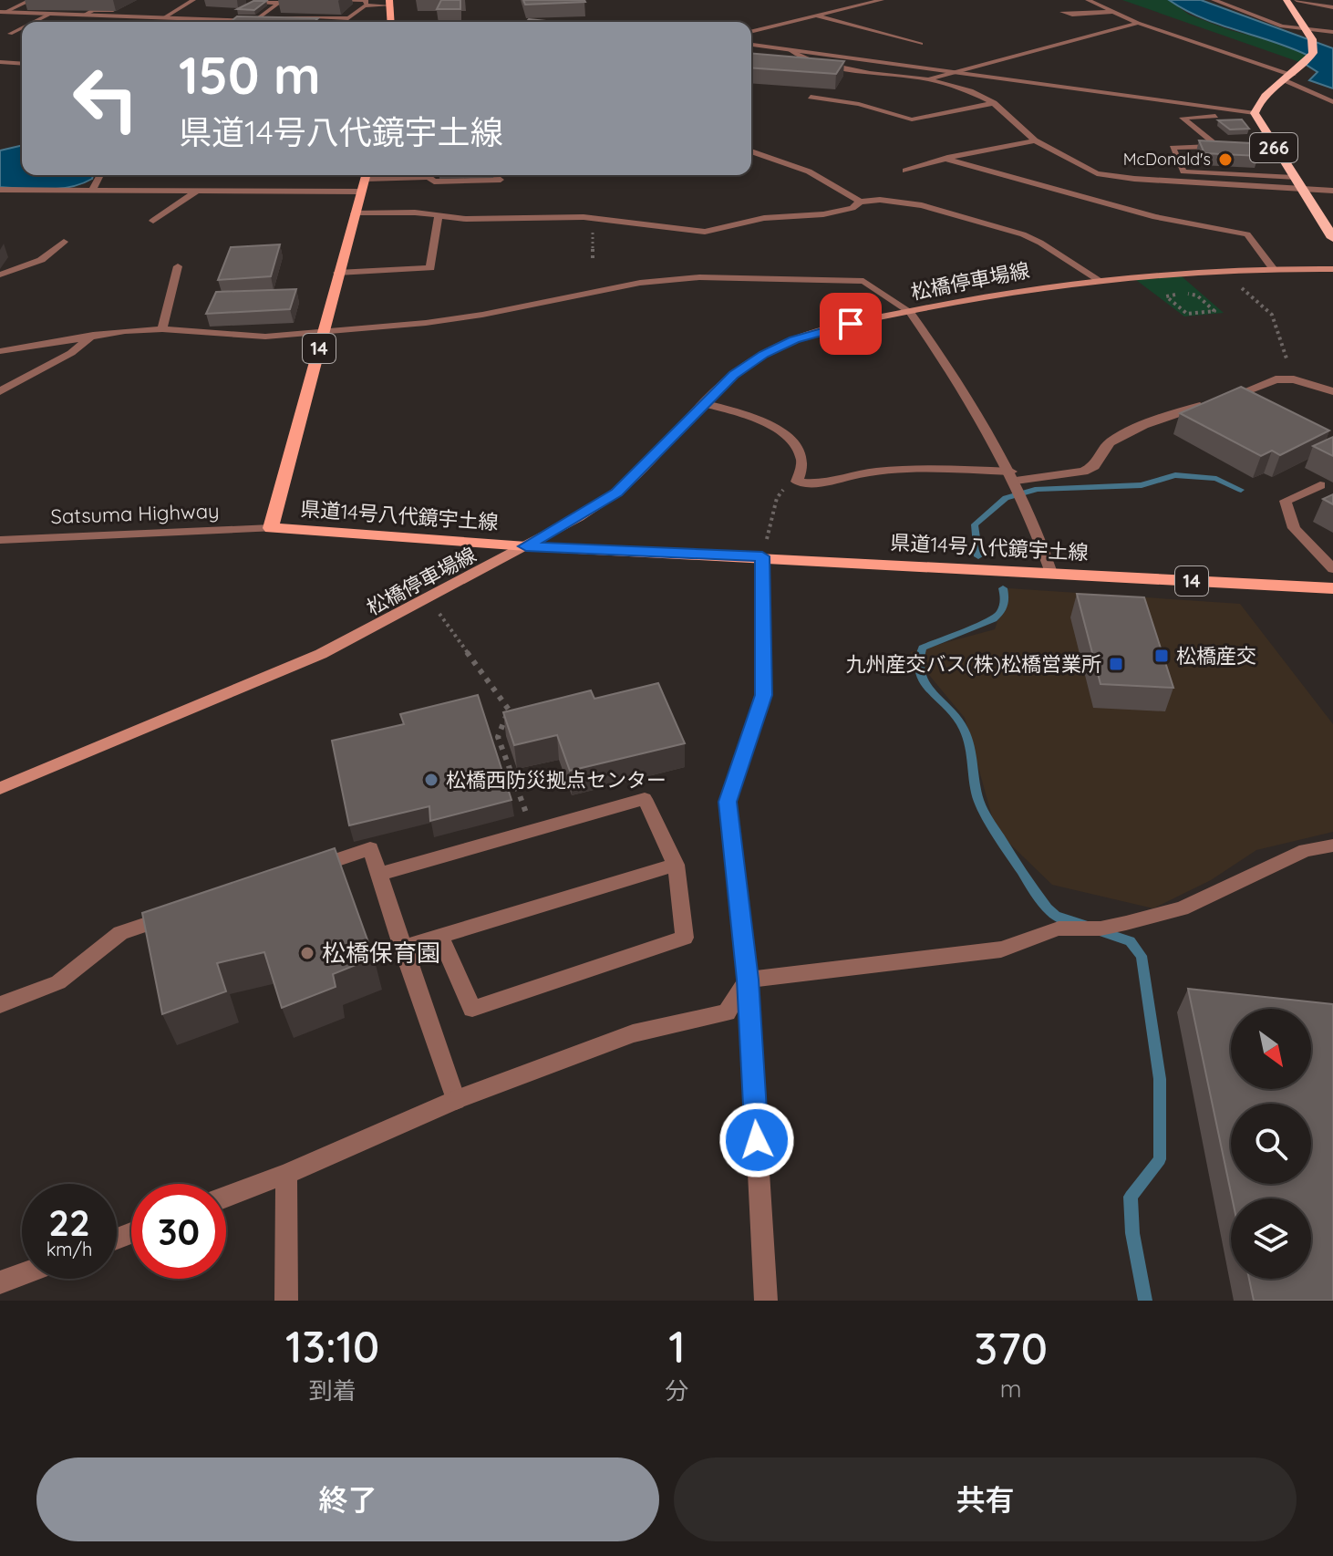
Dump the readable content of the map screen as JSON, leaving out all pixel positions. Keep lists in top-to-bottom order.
{
  "streets": {
    "highway": ["266"],
    "main road": ["松橋停車場線", "14", "県道14号八代鏡宇土線"],
    "street": ["Satsuma Highway"]
  },
  "crossings": [
    ["松橋停車場線", "県道14号八代鏡宇土線"],
    ["Satsuma Highway", "県道14号八代鏡宇土線"]
  ],
  "places": {
    "other": ["McDonald's", "松橋西防災拠点センター", "松橋保育園"],
    "transit": ["松橋産交", "九州産交バス(株)松橋営業所"]
  },
  "north": "bottom right",
  "page": {
    "turn": ["150 m", "県道14号八代鏡宇土線"],
    "speed": "22 km/h",
    "limit": "30",
    "eta": [
      "13:10",
      "到着",
      "1",
      "分",
      "370",
      "m"
    ],
    "buttons": ["終了", "共有"]
  }
}
